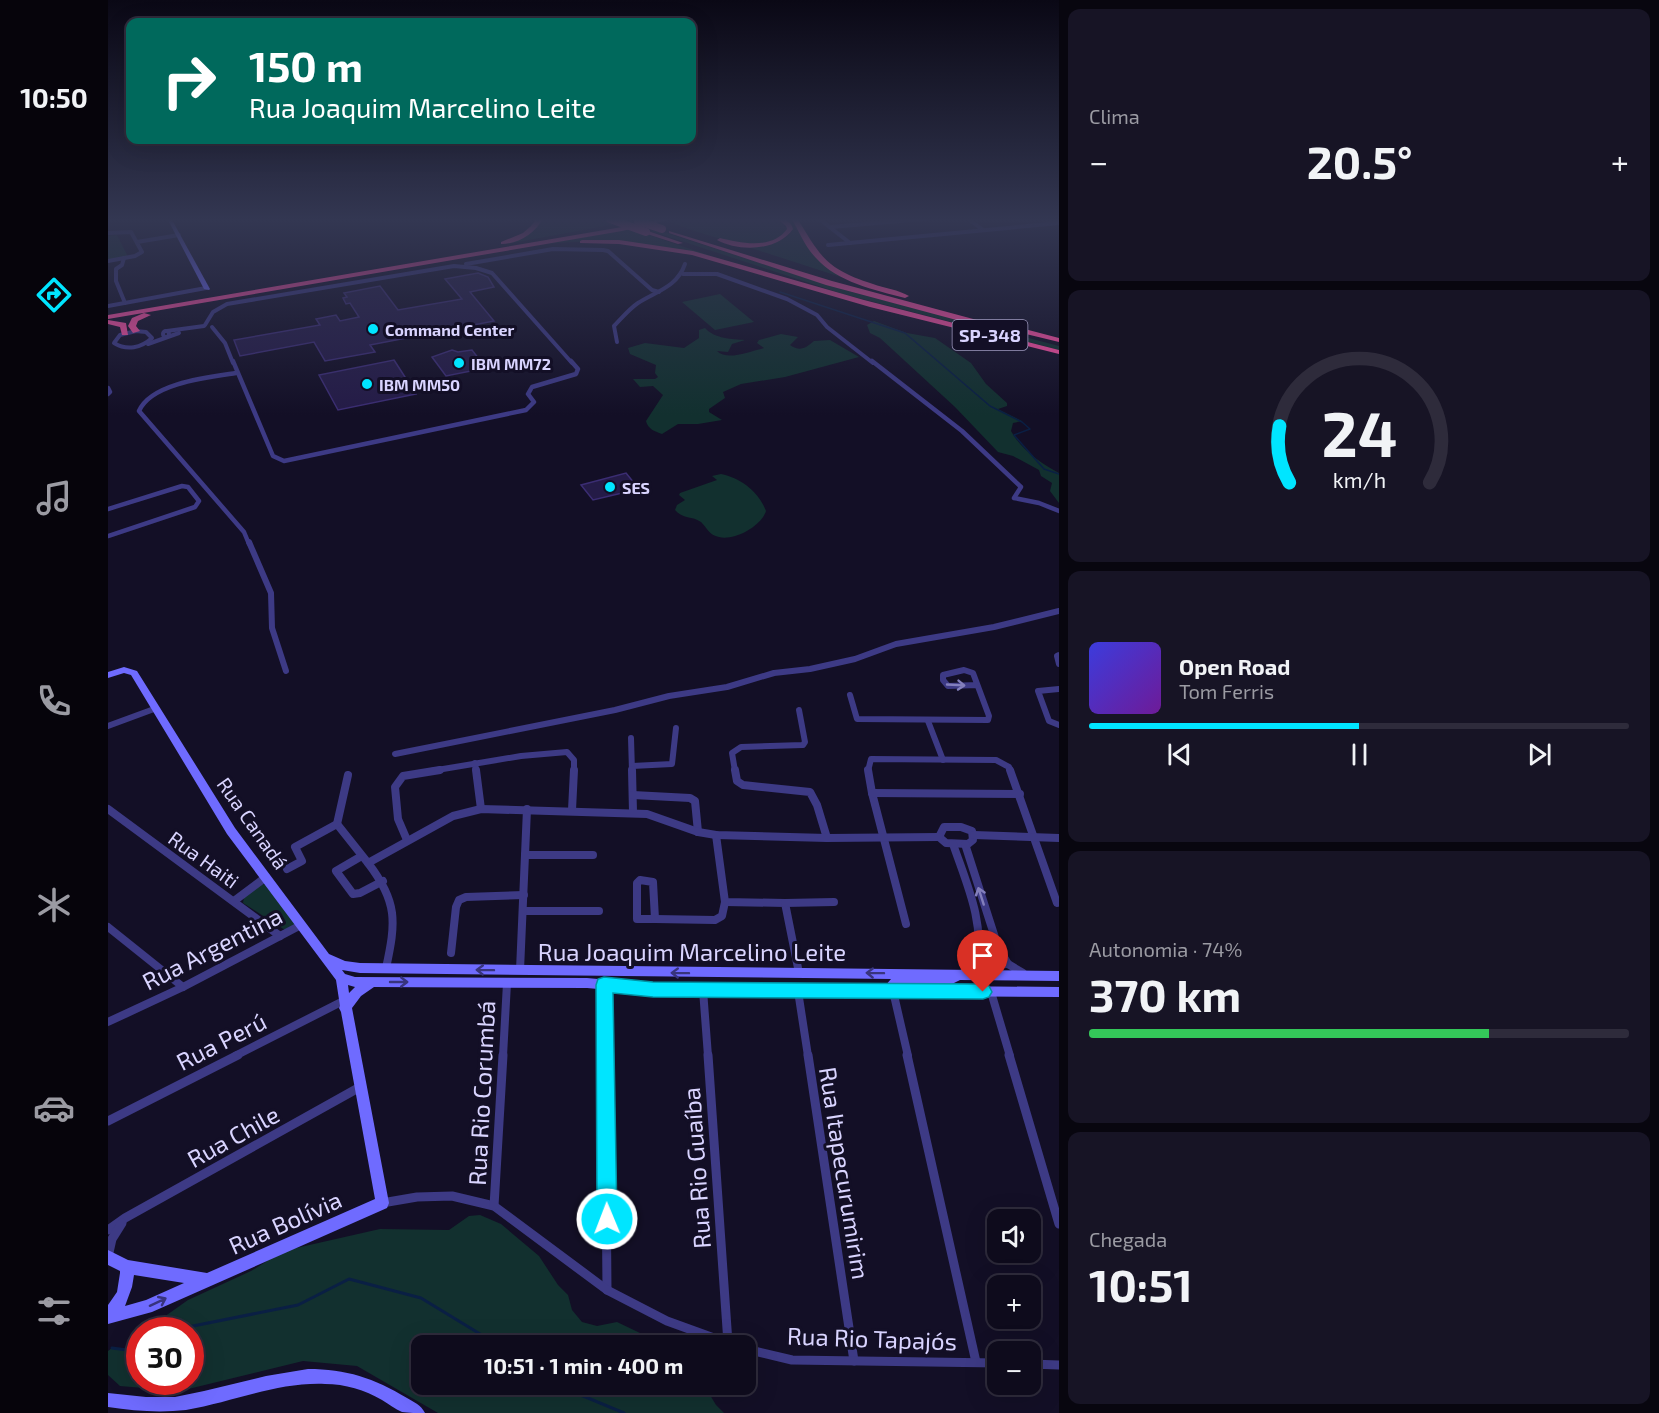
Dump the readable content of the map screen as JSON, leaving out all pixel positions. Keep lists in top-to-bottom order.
{
  "streets": {
    "highway": ["SP-348"],
    "main road": ["Rua Canadá", "Rua Joaquim Marcelino Leite", "Rua Bolívia"],
    "street": [
      "Rua Haiti",
      "Rua Argentina",
      "Rua Perú",
      "Rua Rio Corumbá",
      "Rua Chile",
      "Rua Rio Guaíba",
      "Rua Itapecurumirim",
      "Rua Rio Tapajós"
    ]
  },
  "crossings": [
    ["Rua Canadá", "Rua Argentina"],
    ["Rua Canadá", "Rua Joaquim Marcelino Leite"],
    ["Rua Canadá", "Rua Perú"],
    ["Rua Canadá", "Rua Chile"],
    ["Rua Canadá", "Rua Bolívia"],
    ["Rua Haiti", "Rua Argentina"],
    ["Rua Joaquim Marcelino Leite", "Rua Rio Corumbá"],
    ["Rua Joaquim Marcelino Leite", "Rua Rio Guaíba"],
    ["Rua Joaquim Marcelino Leite", "Rua Itapecurumirim"],
    ["Rua Itapecurumirim", "Rua Rio Tapajós"]
  ],
  "one_way": ["Rua Bolívia"],
  "places": [
    "Command Center",
    "IBM MM72",
    "IBM MM50",
    "SES"
  ],
  "page": {
    "tabs": "10:50",
    "tile": [
      "Clima",
      ["Autonomia · 74%", "370 km"],
      ["Chegada", "10:51"]
    ],
    "turn": ["150 m", "Rua Joaquim Marcelino Leite"],
    "heat": ["−", "20.5°", "+"],
    "song": ["Open Road", "Tom Ferris"],
    "map_buttons": ["+", "−"],
    "limit": "30",
    "trip": "10:51 · 1 min · 400 m",
    "gauge": ["24", "km/h"]
  }
}
